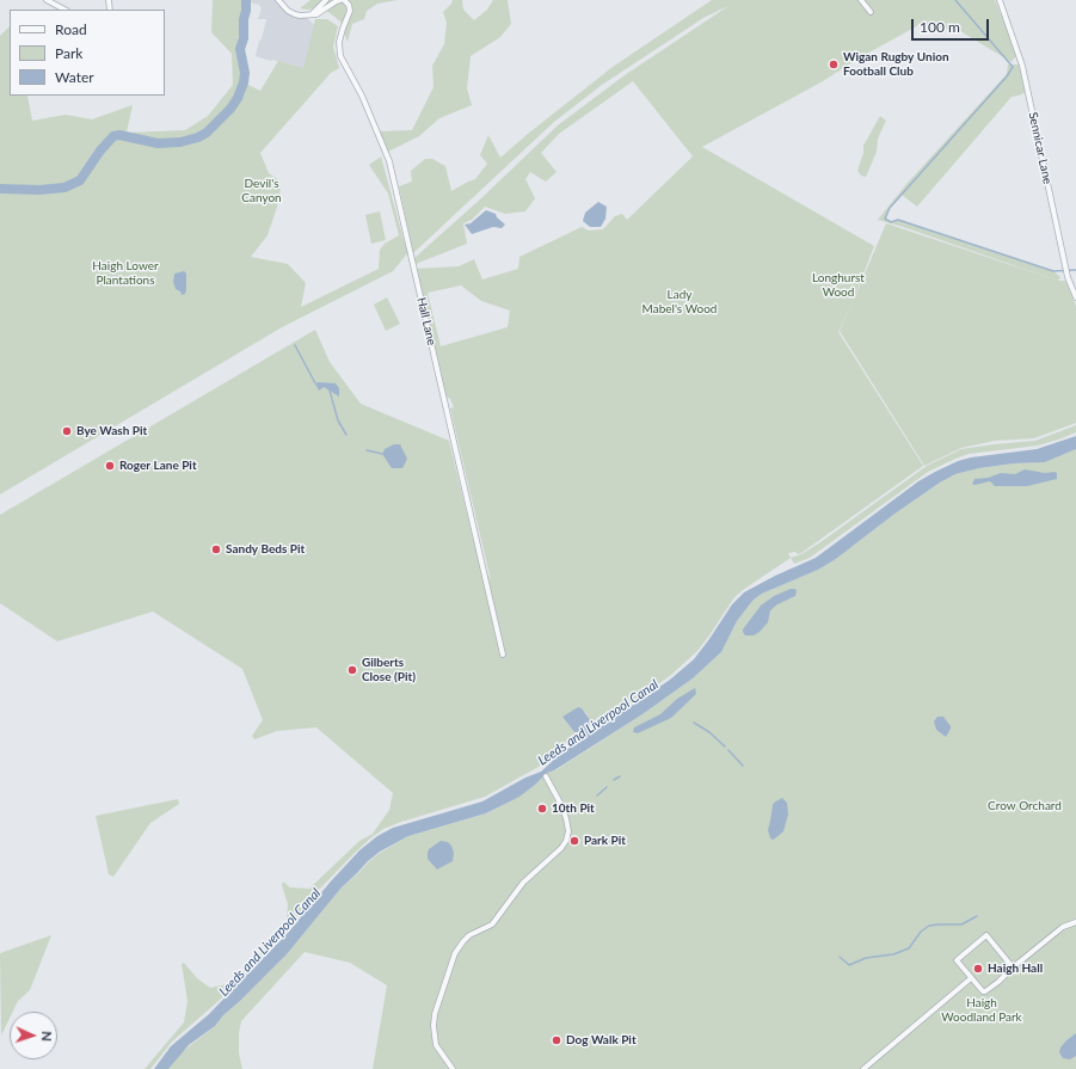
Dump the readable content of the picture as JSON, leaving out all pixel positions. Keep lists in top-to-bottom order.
{
  "streets": {
    "street": ["Sennicar Lane", "Hall Lane"]
  },
  "water": ["Leeds and Liverpool Canal"],
  "parks": [
    "Devil's Canyon",
    "Haigh Lower Plantations",
    "Longhurst Wood",
    "Lady Mabel's Wood",
    "Crow Orchard",
    "Haigh Woodland Park"
  ],
  "places": [
    "Wigan Rugby Union Football Club",
    "Bye Wash Pit",
    "Roger Lane Pit",
    "Sandy Beds Pit",
    "Gilberts Close (Pit)",
    "10th Pit",
    "Park Pit",
    "Haigh Hall",
    "Dog Walk Pit"
  ],
  "legend": ["Road", "Park", "Water"],
  "scale_bar": "100 m",
  "north": "right"
}
